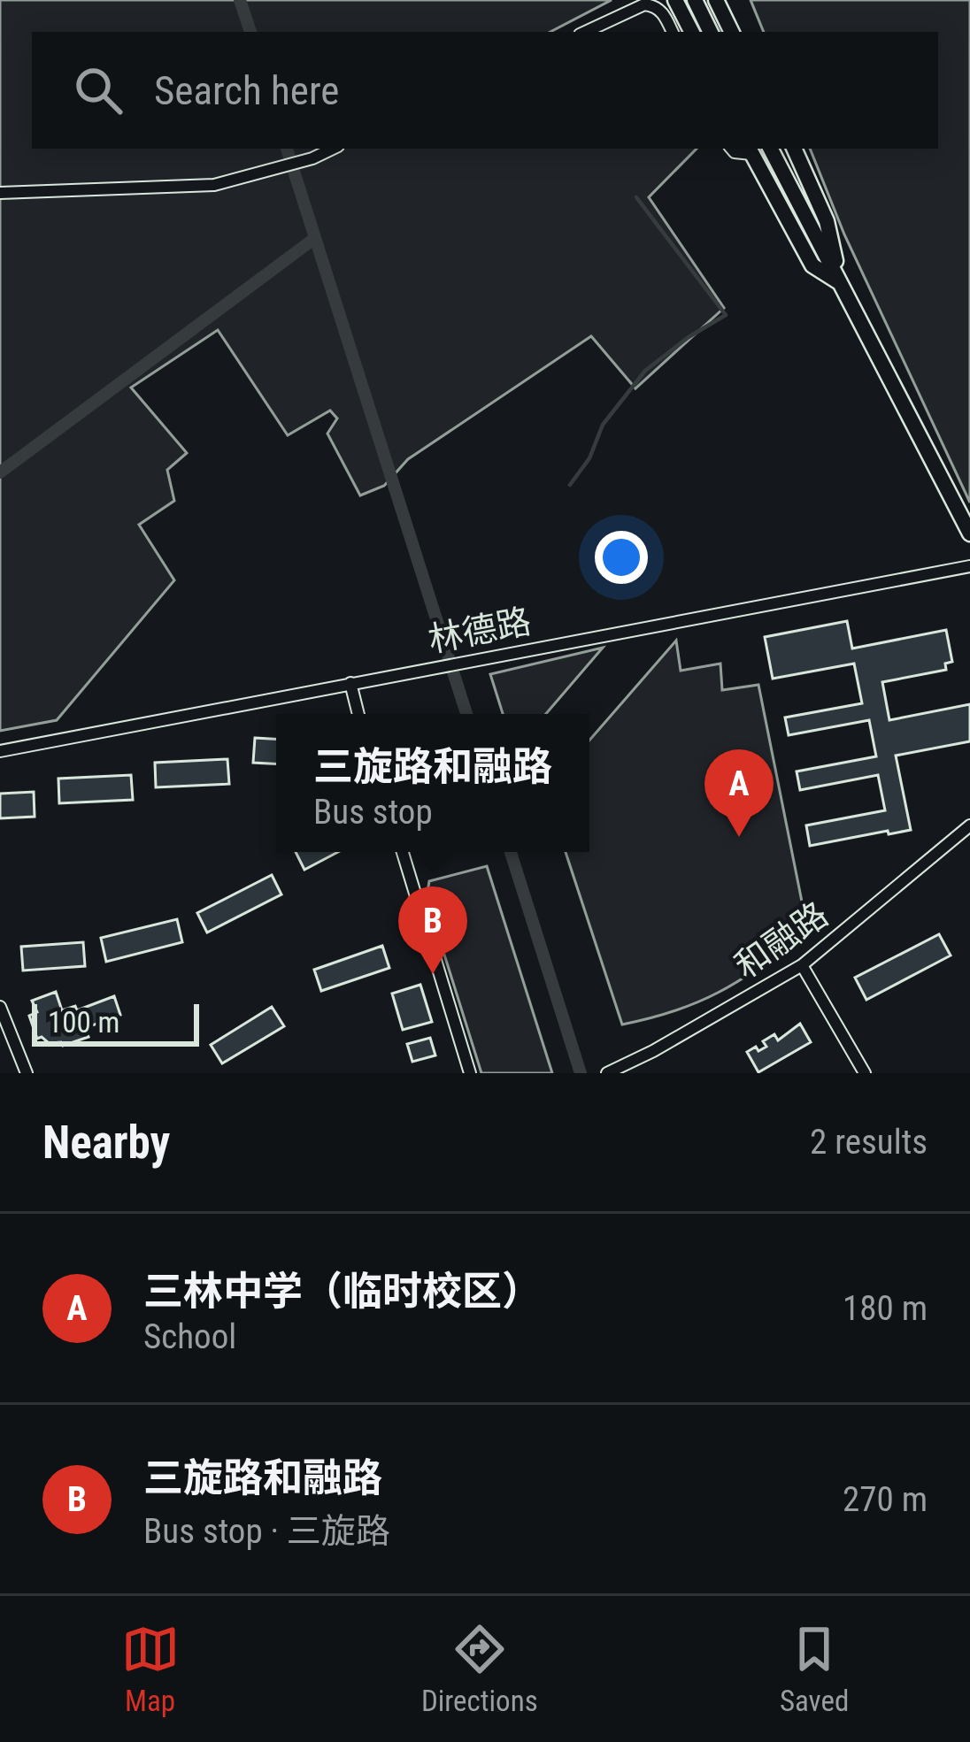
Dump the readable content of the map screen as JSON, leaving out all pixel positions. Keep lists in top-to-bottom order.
{
  "streets": {
    "street": ["林德路", "和融路"]
  },
  "scale_bar": "100 m",
  "page": {
    "search": "Search here",
    "popup": ["三旋路和融路", "Bus stop"],
    "pins": ["A", "B"],
    "scale": "100 m",
    "heading": ["Nearby", "2 results"],
    "list": [
      {
        "mark": "A",
        "name": "三林中学（临时校区）",
        "note": "School",
        "value": "180 m"
      },
      {
        "mark": "B",
        "name": "三旋路和融路",
        "note": "Bus stop · 三旋路",
        "value": "270 m"
      }
    ],
    "nav": ["Map", "Directions", "Saved"]
  }
}
